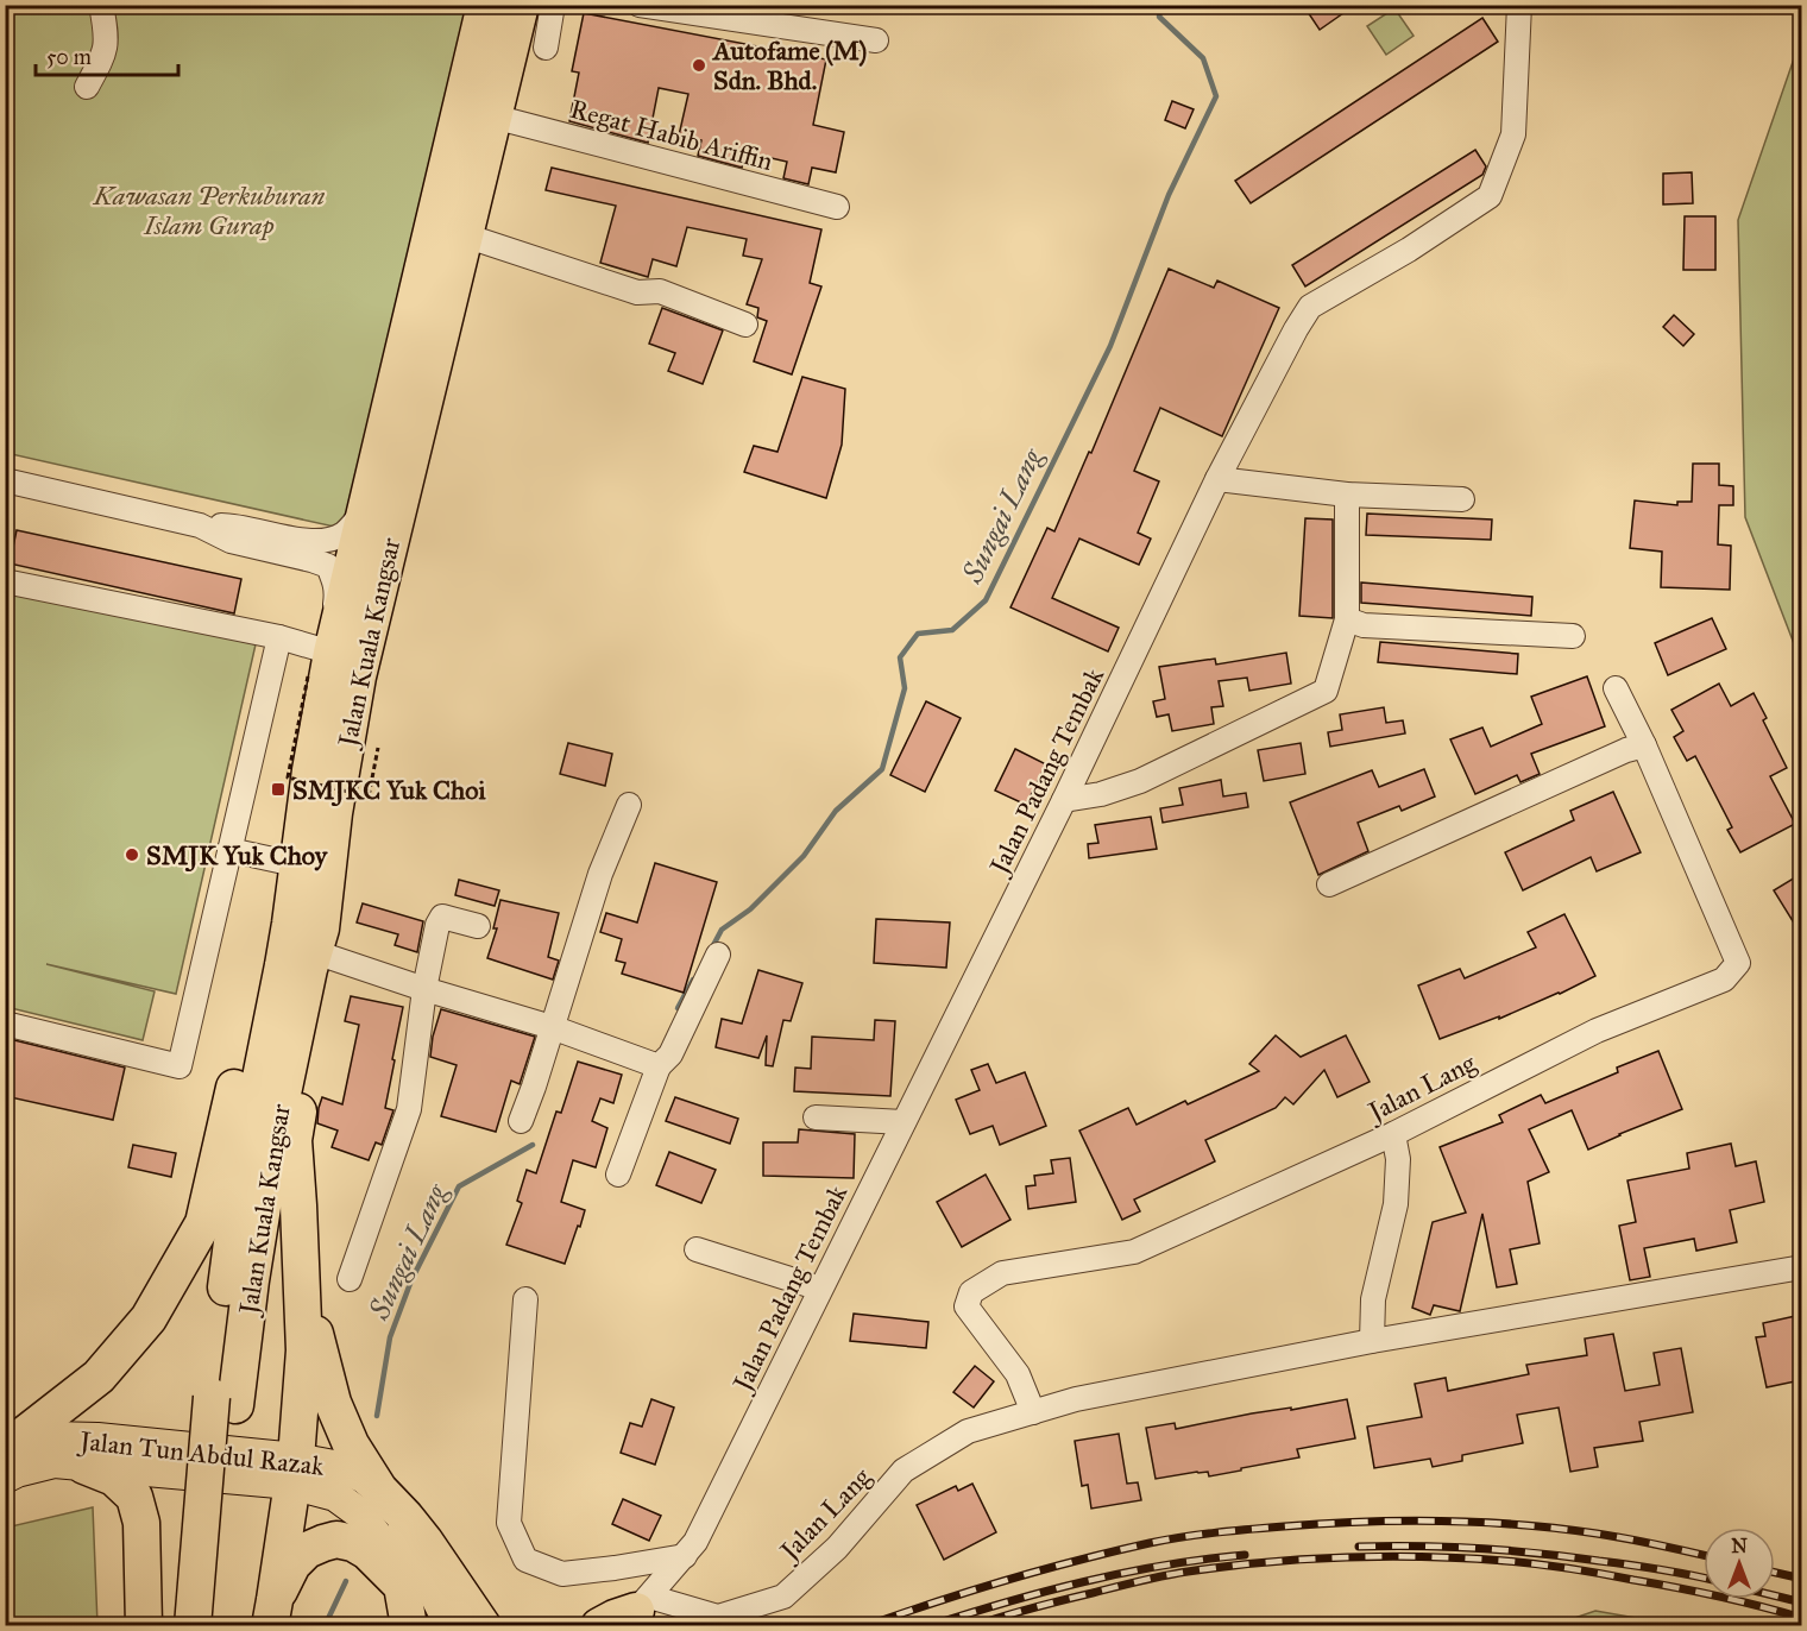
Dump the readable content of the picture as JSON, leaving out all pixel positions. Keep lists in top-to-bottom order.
{
  "streets": {
    "highway": ["Jalan Kuala Kangsar"],
    "main road": ["Jalan Tun Abdul Razak"],
    "street": ["Regat Habib Ariffin", "Jalan Padang Tembak", "Jalan Lang"]
  },
  "crossings": [
    ["Regat Habib Ariffin", "Jalan Kuala Kangsar"],
    ["Jalan Padang Tembak", "Jalan Lang"]
  ],
  "water": ["Sungai Lang"],
  "parks": ["Kawasan Perkuburan Islam Gurap"],
  "places": {
    "other": ["Autofame (M) Sdn. Bhd.", "SMJK Yuk Choy"],
    "transit": ["SMJKC Yuk Choi"]
  },
  "scale_bar": "50 m",
  "north": "top"
}
